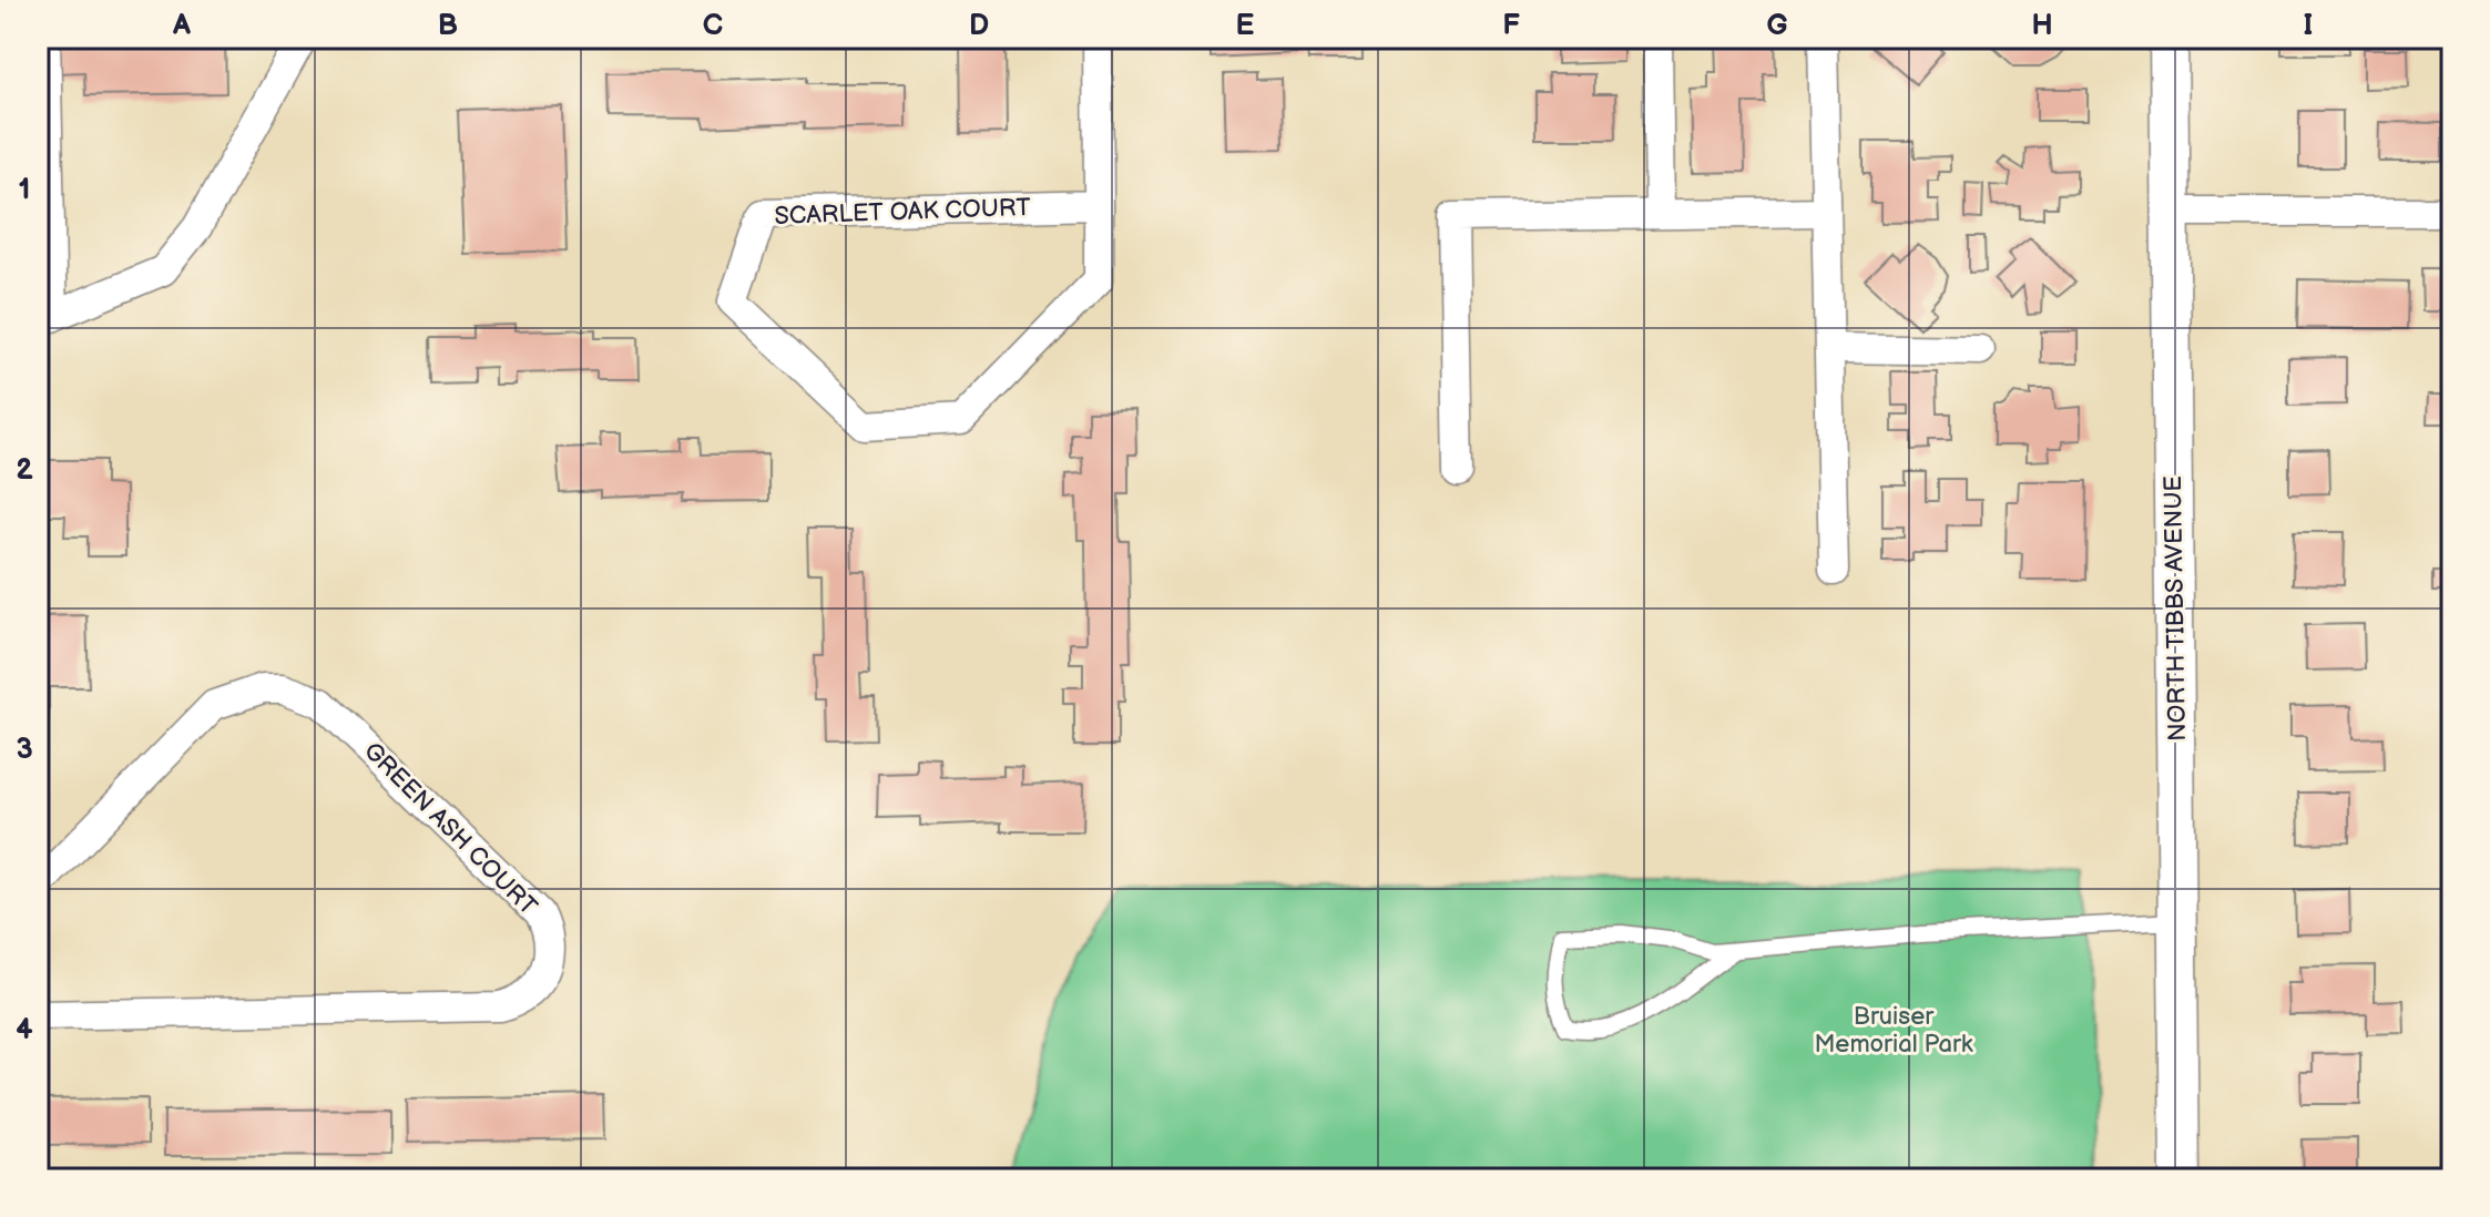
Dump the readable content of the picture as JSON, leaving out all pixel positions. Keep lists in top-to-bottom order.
{
  "streets": {
    "street": ["SCARLET OAK COURT", "NORTH TIBBS AVENUE", "GREEN ASH COURT"]
  },
  "parks": ["Bruiser Memorial Park"],
  "grid": {
    "columns": [
      "A",
      "B",
      "C",
      "D",
      "E",
      "F",
      "G",
      "H",
      "I"
    ],
    "rows": [
      "1",
      "2",
      "3",
      "4"
    ]
  }
}
